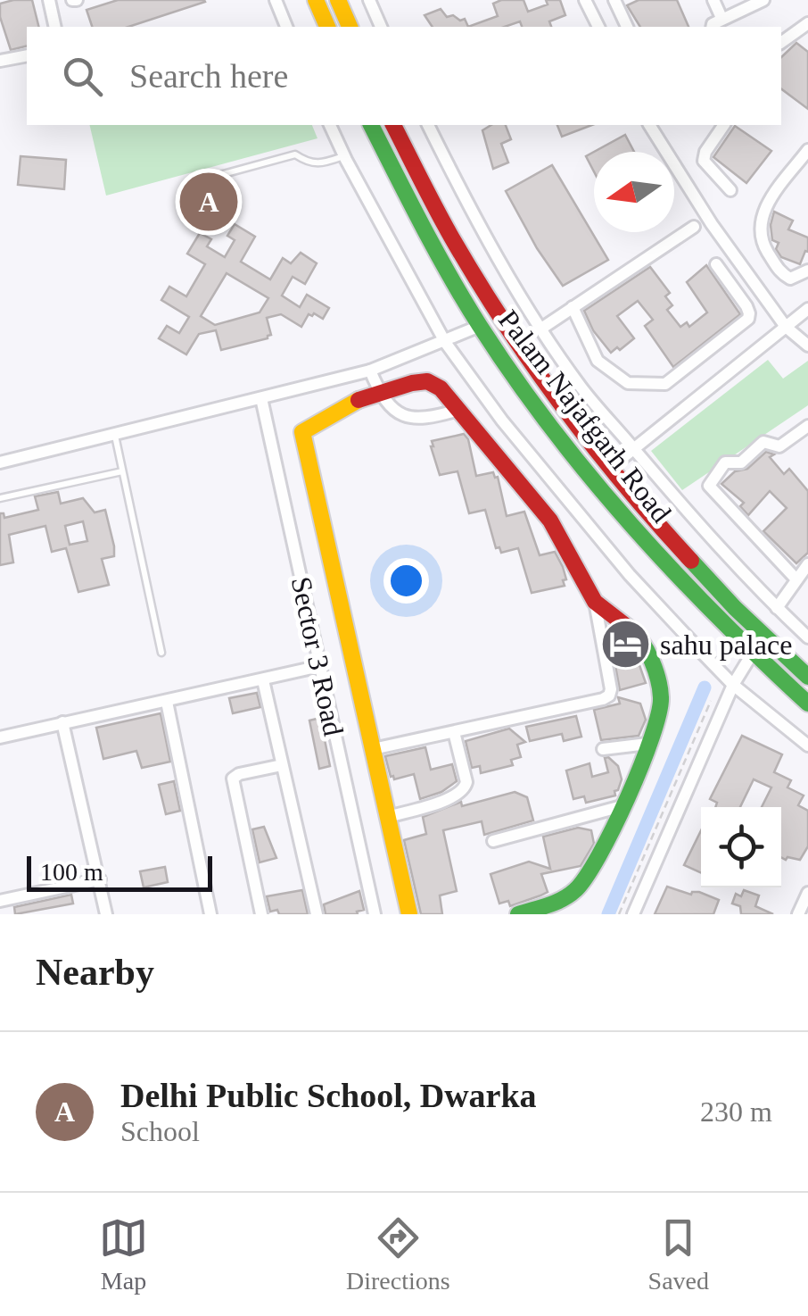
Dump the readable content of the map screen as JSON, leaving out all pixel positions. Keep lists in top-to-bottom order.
{
  "streets": {
    "main road": ["Palam Najafgarh Road"],
    "street": ["Sector 3 Road"]
  },
  "places": {
    "hotel": ["sahu palace"]
  },
  "scale_bar": "100 m",
  "north": "left",
  "page": {
    "search": "Search here",
    "pins": "A",
    "scale": "100 m",
    "heading": "Nearby",
    "list": [
      {
        "mark": "A",
        "name": "Delhi Public School, Dwarka",
        "note": "School",
        "value": "230 m"
      }
    ],
    "nav": ["Map", "Directions", "Saved"]
  }
}
